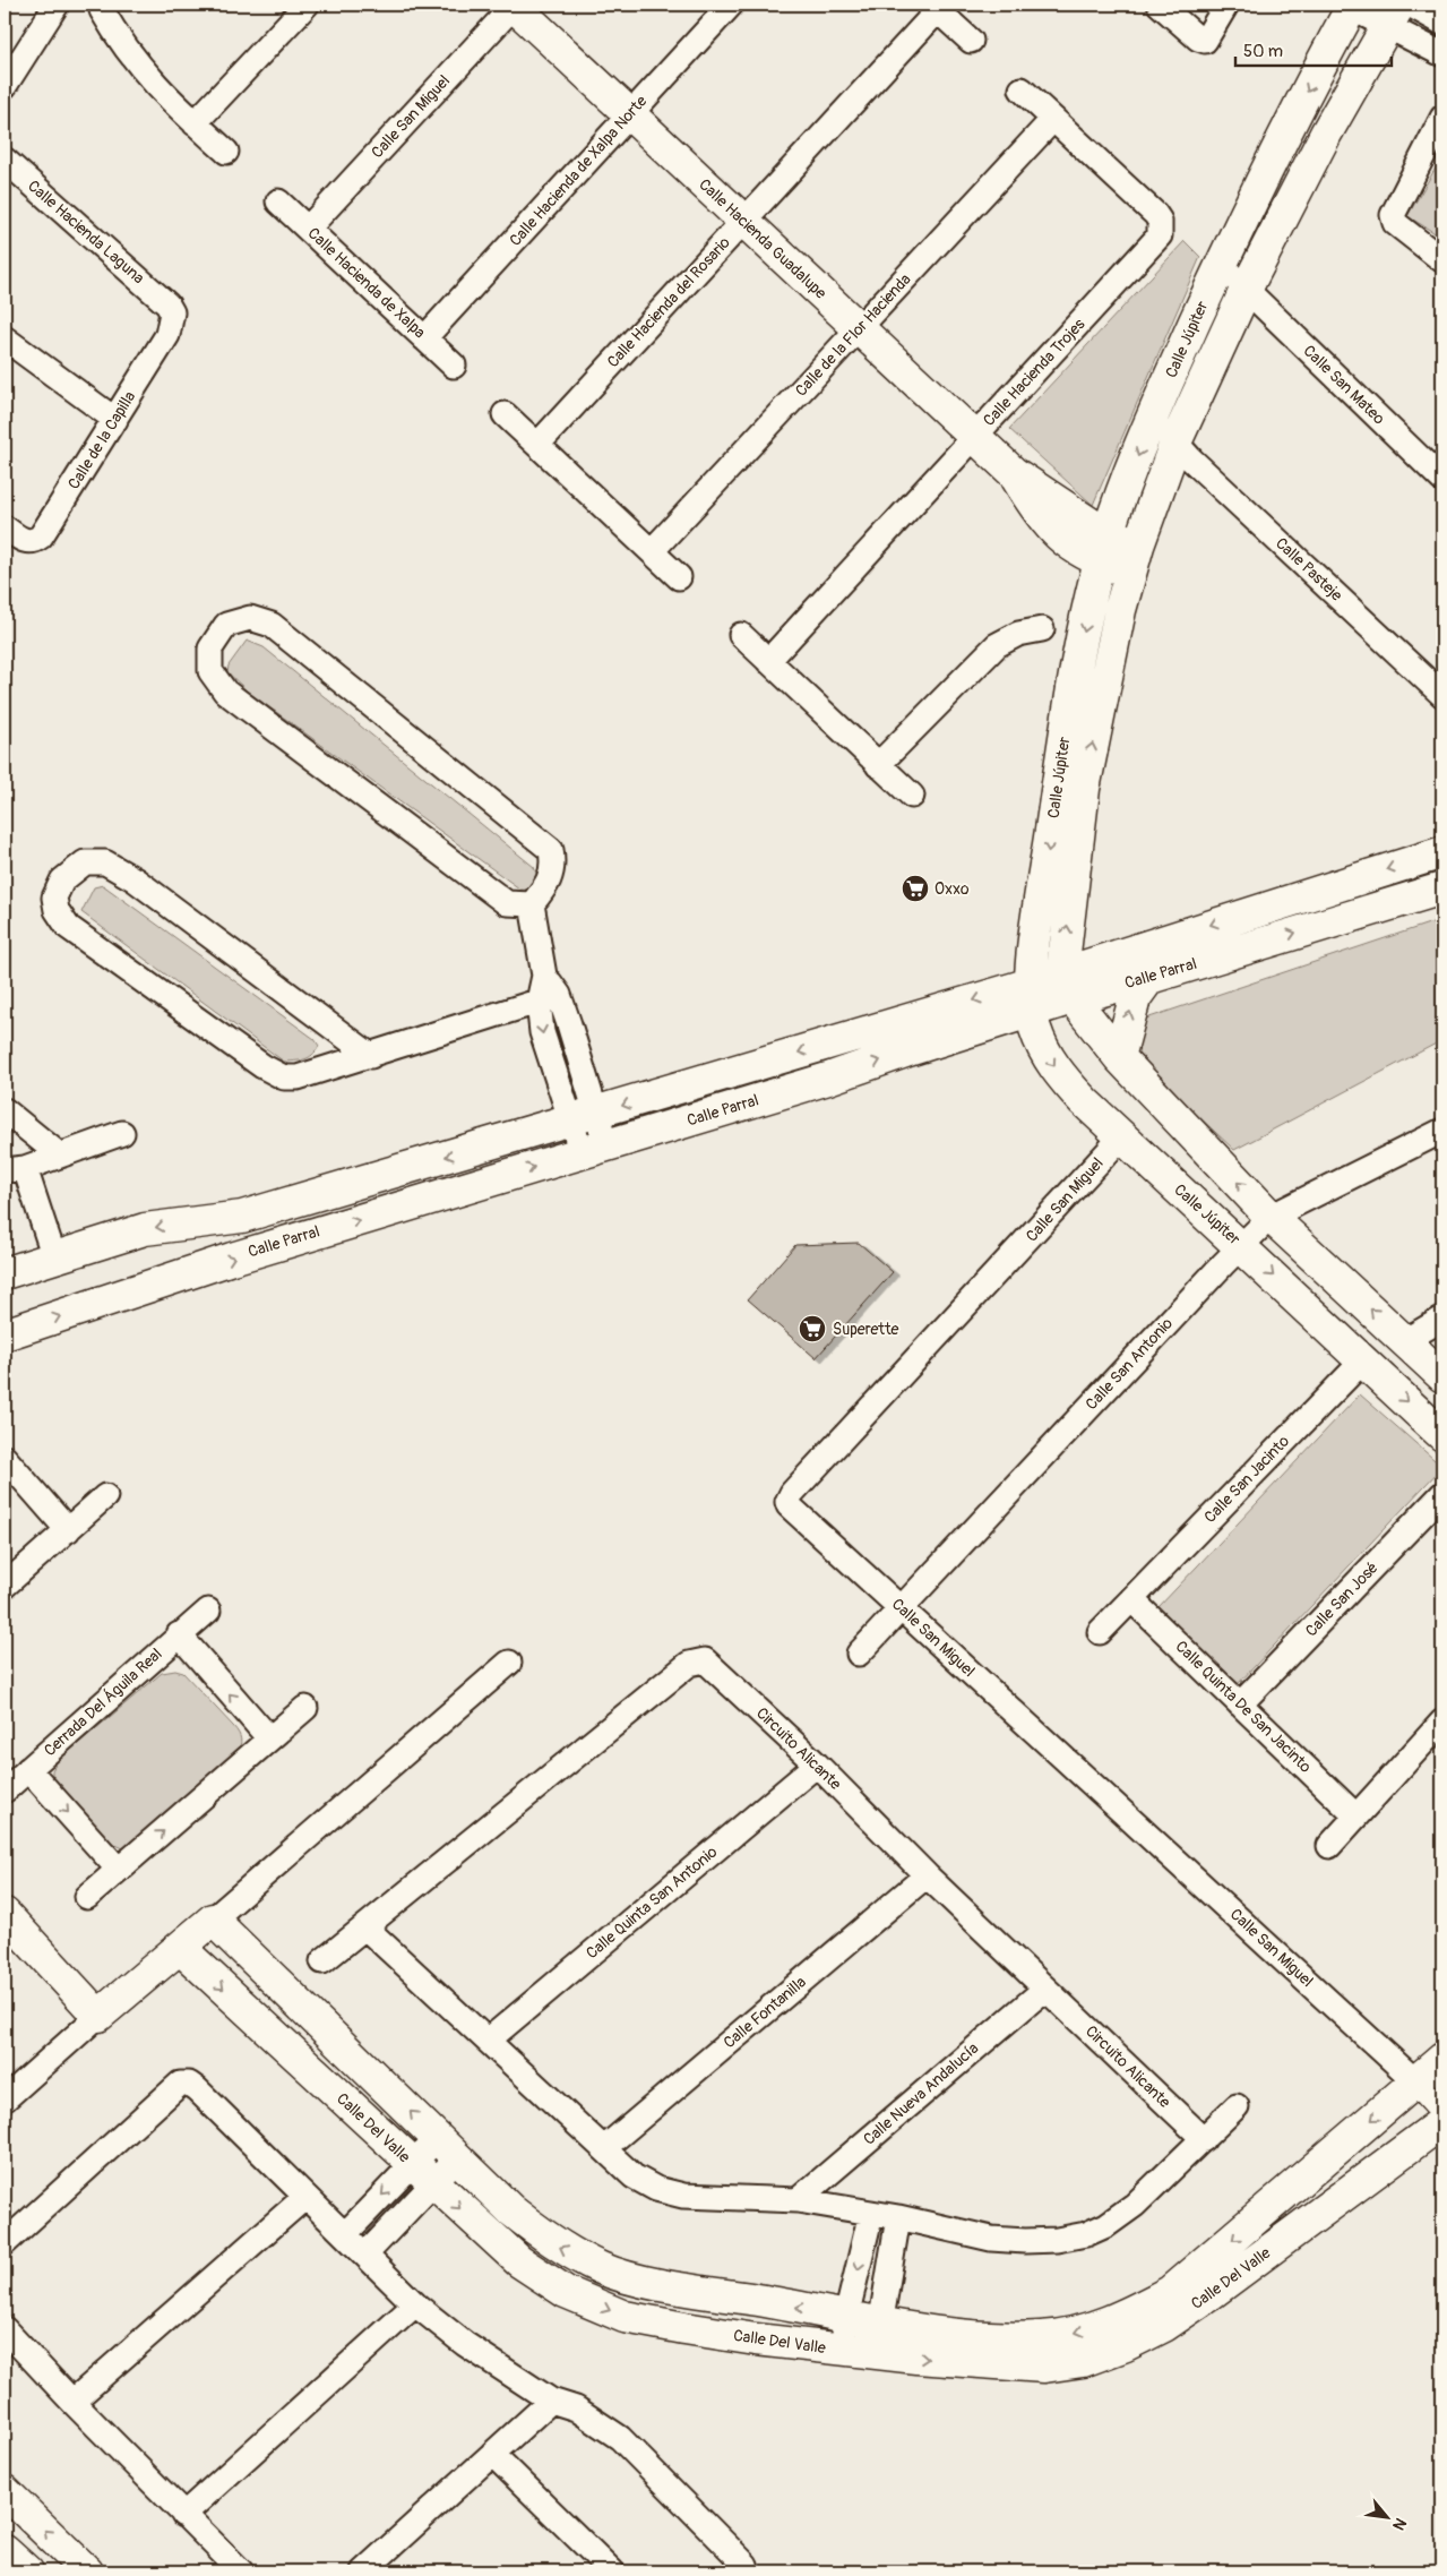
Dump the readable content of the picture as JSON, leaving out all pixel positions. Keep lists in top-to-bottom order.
{
  "streets": {
    "street": [
      "Calle San Miguel",
      "Calle Hacienda de Xalpa Norte",
      "Calle Hacienda Laguna",
      "Calle Hacienda Guadalupe",
      "Calle Hacienda de Xalpa",
      "Calle Hacienda del Rosario",
      "Calle de la Flor Hacienda",
      "Calle Júpiter",
      "Calle Hacienda Trojes",
      "Calle San Mateo",
      "Calle de la Capilla",
      "Calle Pasteje",
      "Calle Parral",
      "Calle San Antonio",
      "Calle San Jacinto",
      "Calle San José",
      "Cerrada Del Águila Real",
      "Calle Quinta De San Jacinto",
      "Circuito Alicante",
      "Calle Quinta San Antonio",
      "Calle Fontanilla",
      "Calle Nueva Andalucía",
      "Calle Del Valle"
    ]
  },
  "crossings": [
    ["Calle San Miguel", "Calle Hacienda Guadalupe"],
    ["Calle San Miguel", "Calle Hacienda de Xalpa"],
    ["Calle San Miguel", "Calle Júpiter"],
    ["Calle San Miguel", "Calle San Antonio"],
    ["Calle San Miguel", "Calle Del Valle"],
    ["Calle Hacienda de Xalpa Norte", "Calle Hacienda Guadalupe"],
    ["Calle Hacienda de Xalpa Norte", "Calle Hacienda de Xalpa"],
    ["Calle Hacienda Laguna", "Calle de la Capilla"],
    ["Calle Hacienda Guadalupe", "Calle Hacienda del Rosario"],
    ["Calle Hacienda Guadalupe", "Calle de la Flor Hacienda"],
    ["Calle Hacienda Guadalupe", "Calle Júpiter"],
    ["Calle Hacienda Guadalupe", "Calle Hacienda Trojes"],
    ["Calle de la Flor Hacienda", "Calle Hacienda Trojes"],
    ["Calle Júpiter", "Calle San Mateo"],
    ["Calle Júpiter", "Calle Pasteje"],
    ["Calle Júpiter", "Calle Parral"],
    ["Calle Júpiter", "Calle San Antonio"],
    ["Calle Júpiter", "Calle San Jacinto"],
    ["Calle San Jacinto", "Calle Quinta De San Jacinto"],
    ["Calle San José", "Calle Quinta De San Jacinto"],
    ["Circuito Alicante", "Calle Quinta San Antonio"],
    ["Circuito Alicante", "Calle Fontanilla"],
    ["Circuito Alicante", "Calle Nueva Andalucía"]
  ],
  "places": {
    "supermarket": ["Oxxo", "Superette"]
  },
  "scale_bar": "50 m",
  "north": "bottom right"
}
